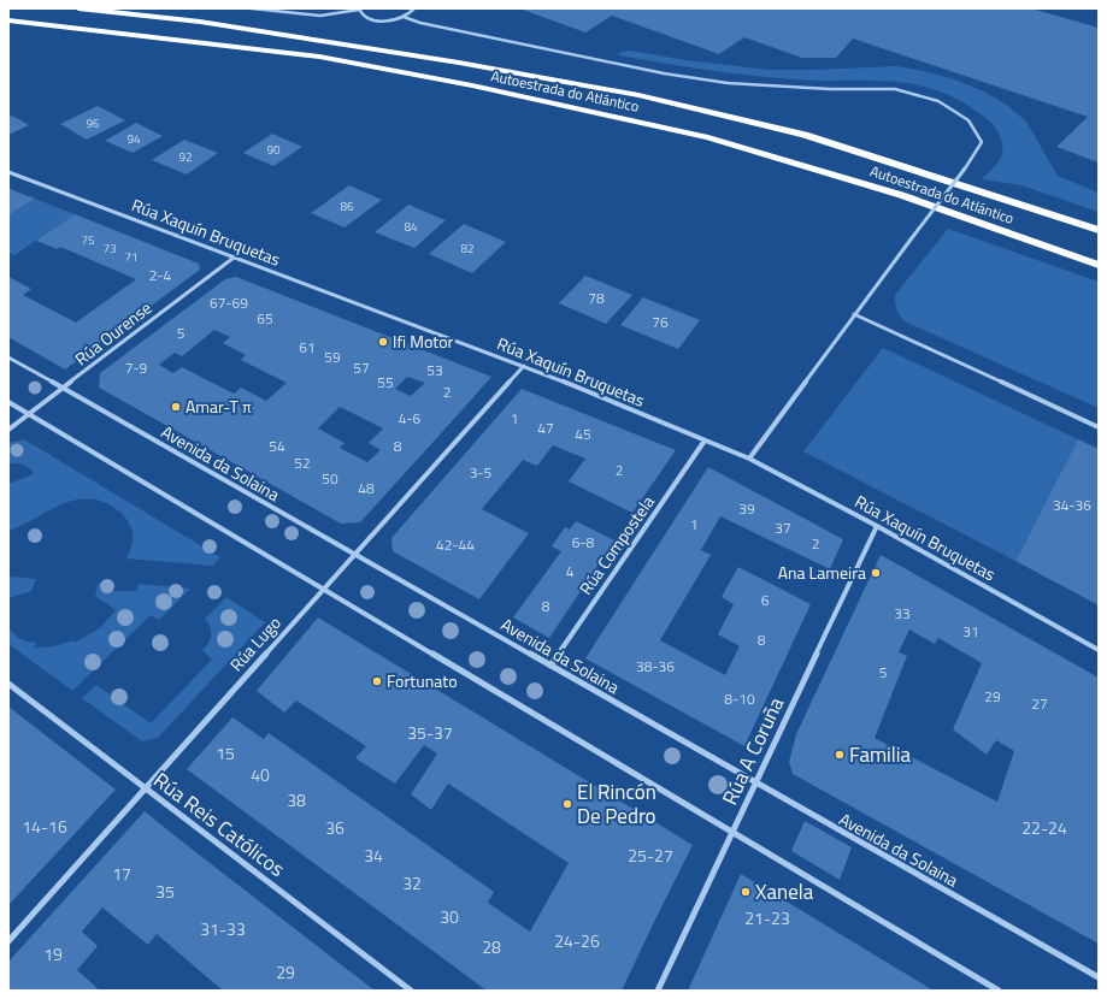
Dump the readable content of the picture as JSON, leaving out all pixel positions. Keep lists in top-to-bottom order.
{
  "streets": {
    "highway": ["Autoestrada do Atlántico"],
    "street": [
      "Rúa Xaquín Bruquetas",
      "Rúa Ourense",
      "Avenida da Solaina",
      "Rúa Compostela",
      "Rúa Lugo",
      "Rúa A Coruña",
      "Rúa Reis Católicos"
    ]
  },
  "crossings": [
    ["Rúa Xaquín Bruquetas", "Rúa Ourense"],
    ["Rúa Xaquín Bruquetas", "Rúa Compostela"],
    ["Rúa Xaquín Bruquetas", "Rúa Lugo"],
    ["Rúa Xaquín Bruquetas", "Rúa A Coruña"],
    ["Rúa Ourense", "Avenida da Solaina"],
    ["Avenida da Solaina", "Rúa Compostela"],
    ["Avenida da Solaina", "Rúa Lugo"],
    ["Avenida da Solaina", "Rúa A Coruña"],
    ["Rúa Lugo", "Rúa Reis Católicos"]
  ],
  "places": [
    "Ifi Motor",
    "Amar-T π",
    "Ana Lameira",
    "Fortunato",
    "Familia",
    "El Rincón De Pedro",
    "Xanela"
  ],
  "house_numbers": [
    "96",
    "94",
    "90",
    "92",
    "86",
    "84",
    "75",
    "73",
    "82",
    "71",
    "2-4",
    "78",
    "67-69",
    "65",
    "76",
    "5",
    "61",
    "59",
    "7-9",
    "57",
    "53",
    "55",
    "2",
    "4-6",
    "1",
    "47",
    "45",
    "54",
    "8",
    "52",
    "2",
    "3-5",
    "50",
    "48",
    "34-36",
    "39",
    "1",
    "37",
    "6-8",
    "2",
    "42-44",
    "4",
    "6",
    "8",
    "33",
    "31",
    "8",
    "38-36",
    "5",
    "29",
    "8-10",
    "27",
    "35-37",
    "15",
    "40",
    "38",
    "14-16",
    "36",
    "22-24",
    "34",
    "25-27",
    "17",
    "32",
    "35",
    "30",
    "21-23",
    "31-33",
    "24-26",
    "28",
    "19",
    "29"
  ]
}
